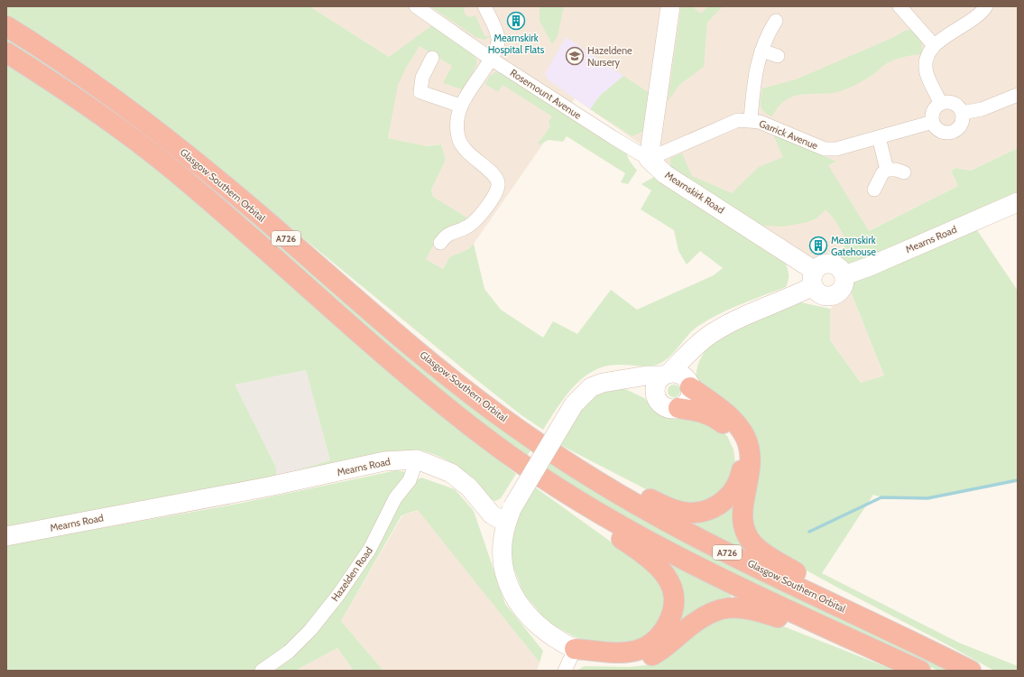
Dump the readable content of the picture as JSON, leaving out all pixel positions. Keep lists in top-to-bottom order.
{
  "streets": {
    "highway": ["Glasgow Southern Orbital", "A726"],
    "street": [
      "Rosemount Avenue",
      "Garrick Avenue",
      "Mearnskirk Road",
      "Mearns Road",
      "Hazelden Road"
    ]
  },
  "crossings": [
    ["Rosemount Avenue", "Garrick Avenue"],
    ["Rosemount Avenue", "Mearnskirk Road"],
    ["Garrick Avenue", "Mearnskirk Road"],
    ["Mearnskirk Road", "Mearns Road"],
    ["Mearns Road", "Hazelden Road"]
  ],
  "places": {
    "building": ["Mearnskirk Hospital Flats", "Mearnskirk Gatehouse"],
    "school or university": ["Hazeldene Nursery"]
  }
}
